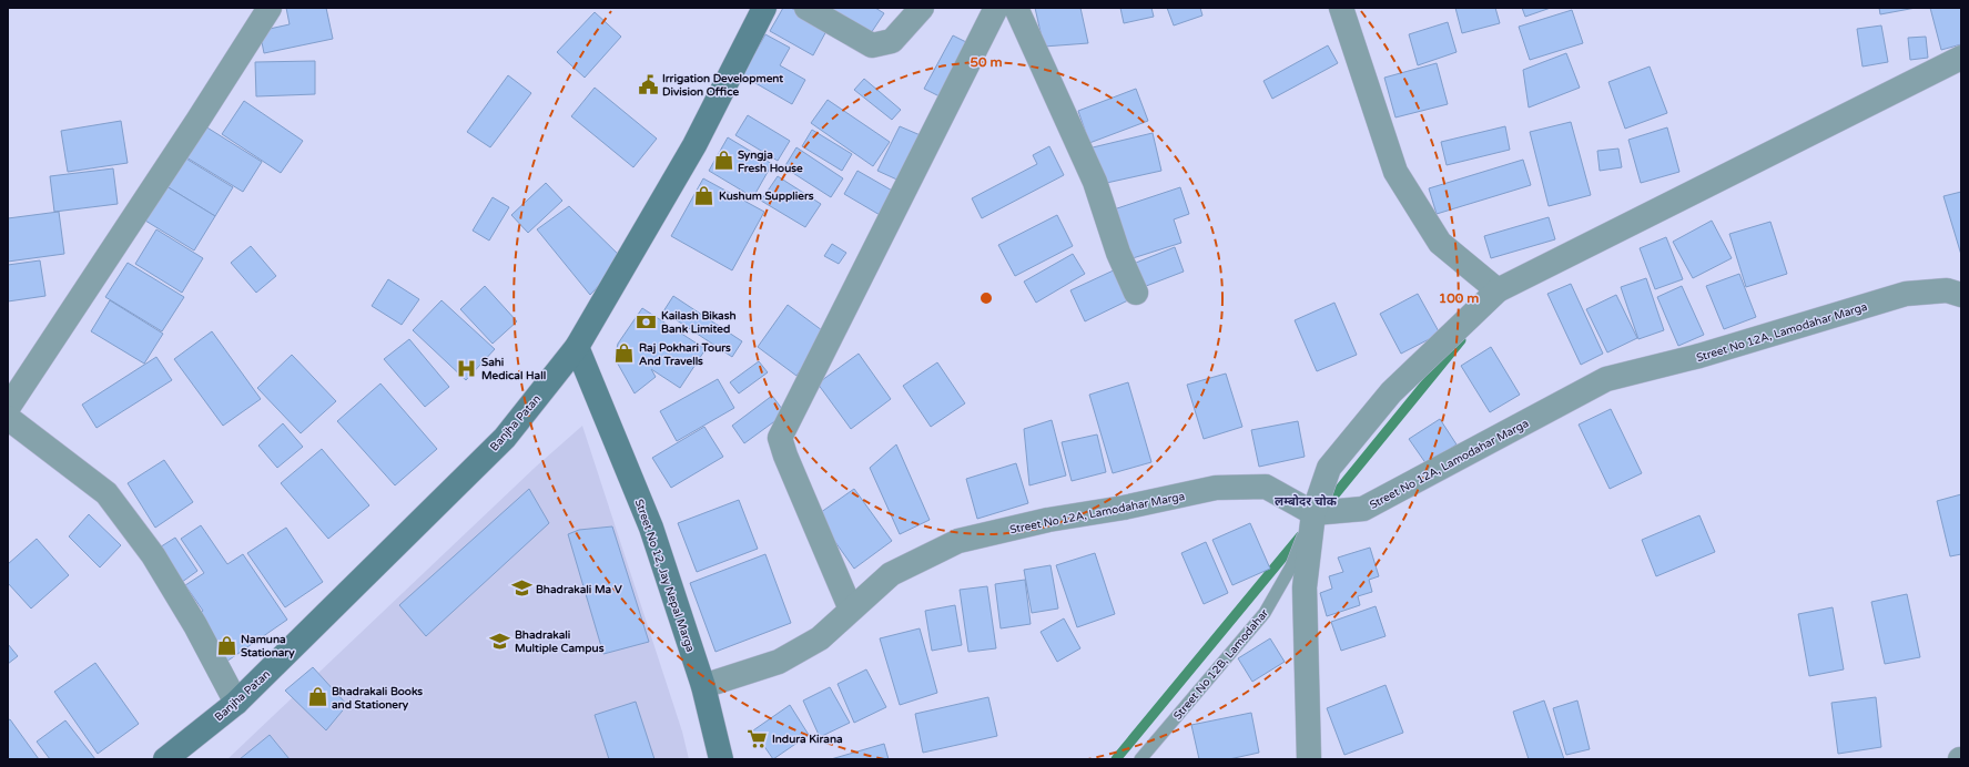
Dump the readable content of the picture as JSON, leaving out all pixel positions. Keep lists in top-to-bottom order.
{
  "streets": {
    "main road": ["Banjha Patan", "Street No 12, Jay Nepal Marga"],
    "street": ["Street No 12A, Lamodahar Marga"],
    "lane": ["Street No 12B, Lamodahar"]
  },
  "crossings": [
    ["Street No 12A, Lamodahar Marga", "Street No 12, Jay Nepal Marga"],
    ["Street No 12A, Lamodahar Marga", "Street No 12B, Lamodahar"],
    ["Banjha Patan", "Street No 12, Jay Nepal Marga"]
  ],
  "districts": ["लम्बोदर चोक"],
  "places": {
    "public building": ["Irrigation Development Division Office"],
    "shop": [
      "Syngja Fresh House",
      "Kushum Suppliers",
      "Raj Pokhari Tours And Travells",
      "Namuna Stationary",
      "Bhadrakali Books and Stationery"
    ],
    "bank": ["Kailash Bikash Bank Limited"],
    "hospital": ["Sahi Medical Hall"],
    "school or university": ["Bhadrakali Ma V", "Bhadrakali Multiple Campus"],
    "supermarket": ["Indura Kirana"]
  },
  "rings": ["50 m", "100 m"]
}
